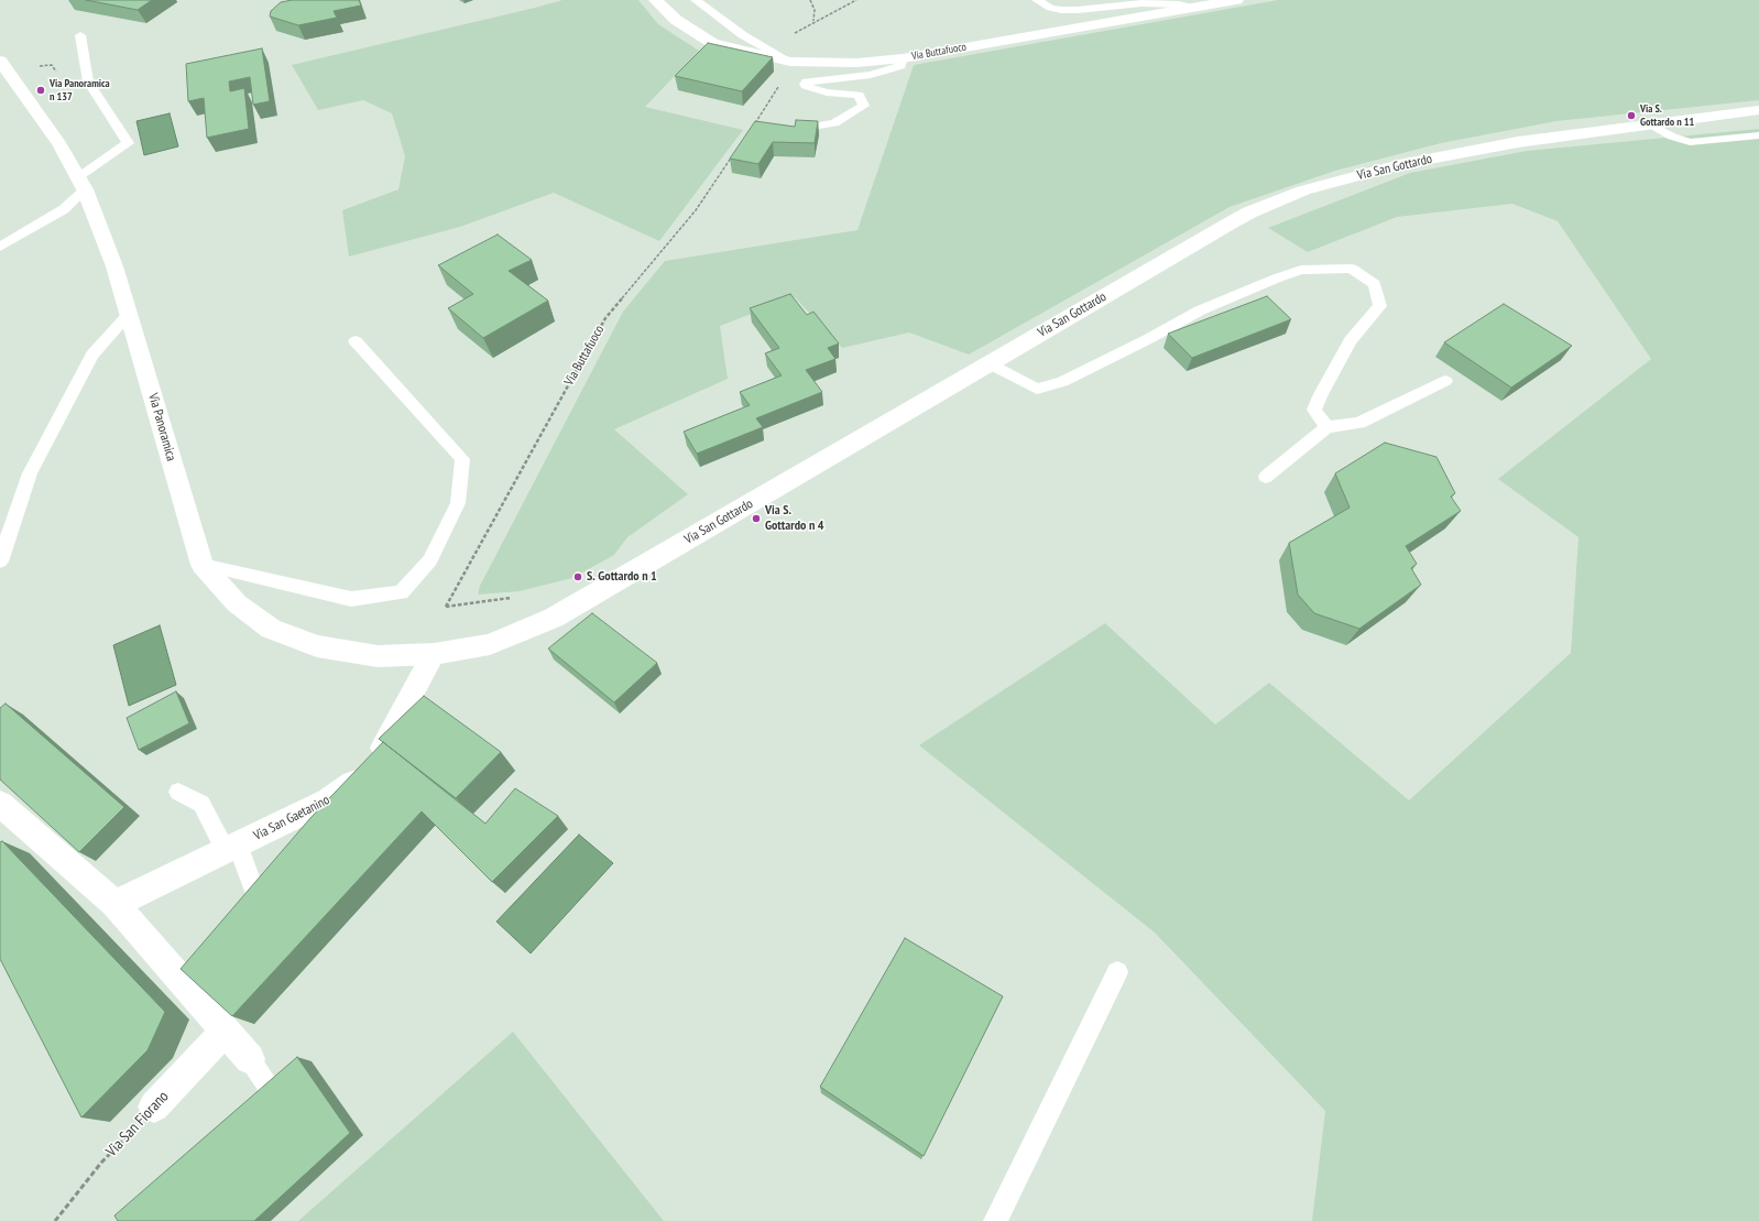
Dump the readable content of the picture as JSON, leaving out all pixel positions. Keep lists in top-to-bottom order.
{
  "streets": {
    "street": [
      "Via Buttafuoco",
      "Via San Gottardo",
      "Via Panoramica",
      "Via San Gaetanino",
      "Via San Fiorano"
    ]
  },
  "crossings": [
    ["Via San Gottardo", "Via Panoramica"],
    ["Via San Gottardo", "Via San Gaetanino"],
    ["Via Panoramica", "Via San Gaetanino"]
  ],
  "places": [
    "Via Panoramica n 137",
    "Via S. Gottardo n 11",
    "Via S. Gottardo n 4",
    "S. Gottardo n 1"
  ]
}
